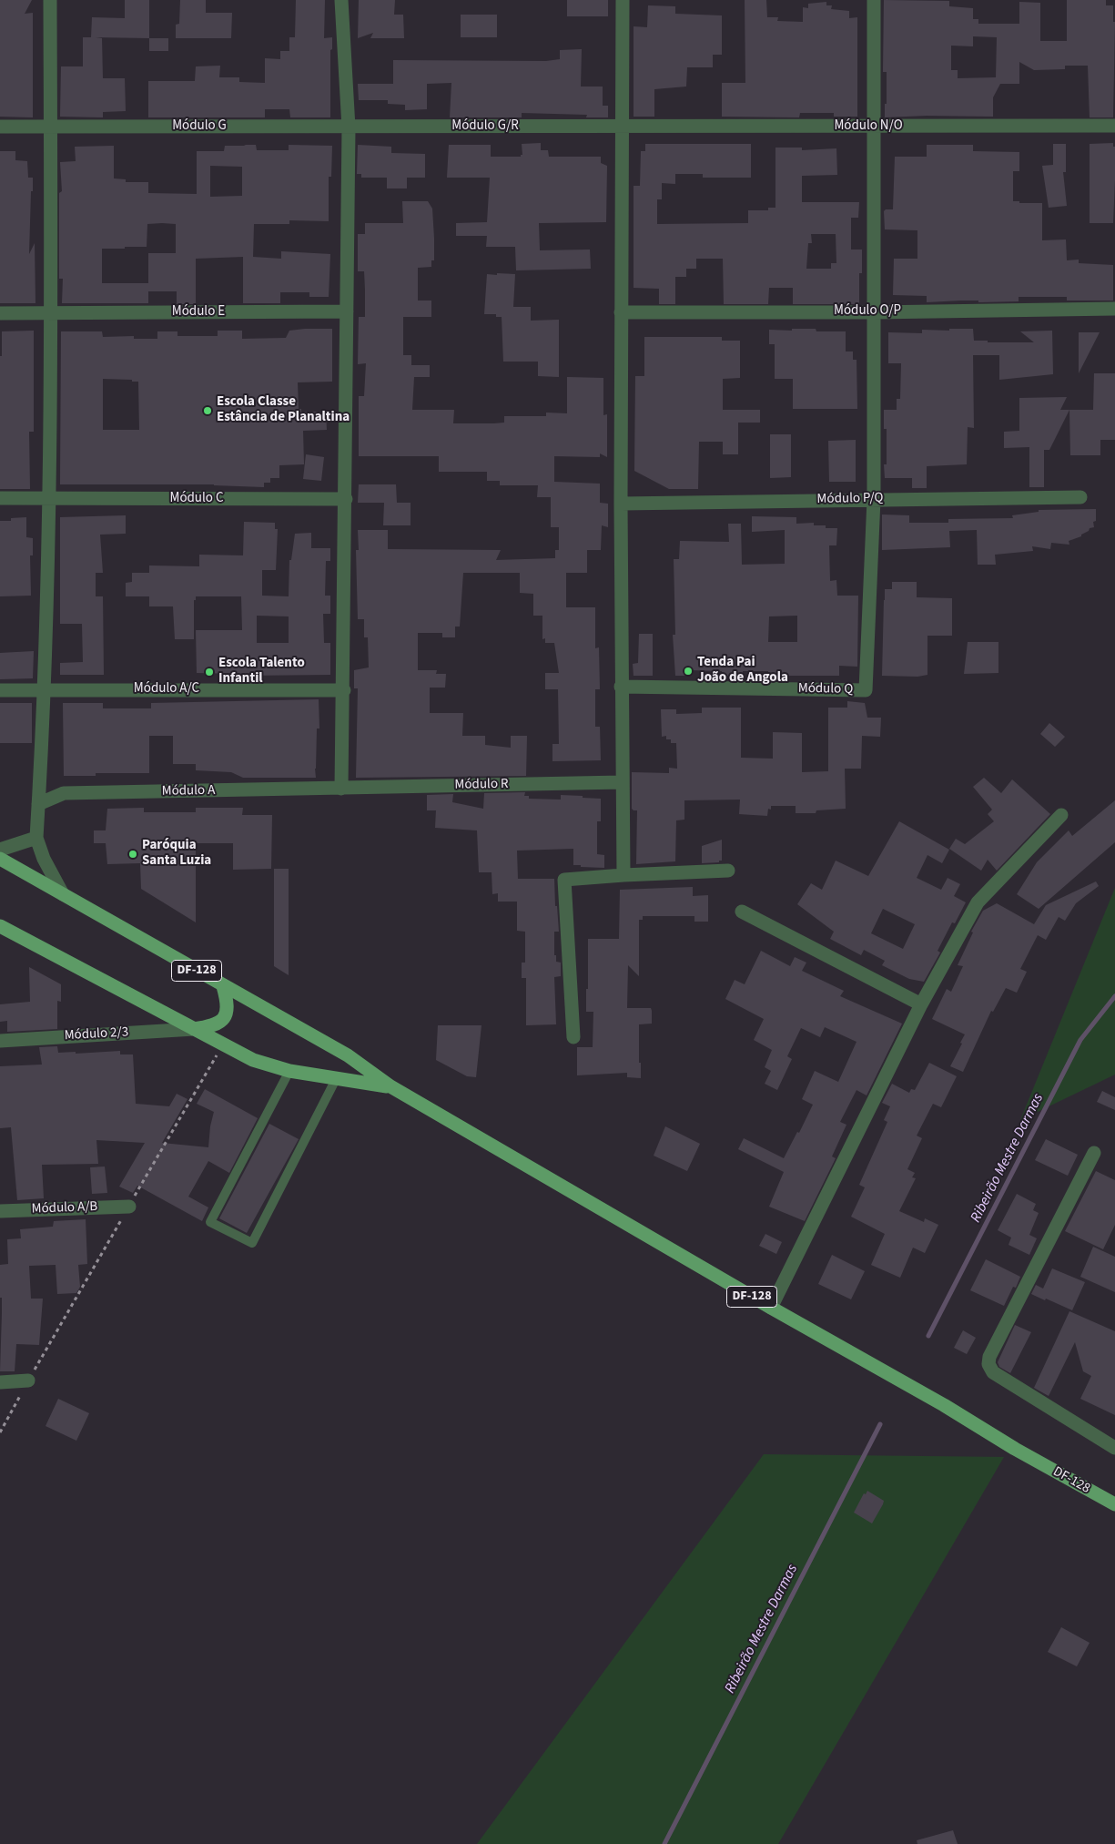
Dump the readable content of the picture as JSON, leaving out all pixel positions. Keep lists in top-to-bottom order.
{
  "streets": {
    "main road": ["DF-128"],
    "street": [
      "Módulo G",
      "Módulo G/R",
      "Módulo N/O",
      "Módulo O/P",
      "Módulo E",
      "Módulo C",
      "Módulo P/Q",
      "Módulo A/C",
      "Módulo Q",
      "Módulo R",
      "Módulo A",
      "Módulo 2/3",
      "Módulo A/B"
    ]
  },
  "crossings": [
    ["Módulo G", "Módulo G/R"],
    ["Módulo G/R", "Módulo N/O"],
    ["Módulo P/Q", "Módulo Q"],
    ["Módulo R", "Módulo A"],
    ["DF-128", "Módulo 2/3"]
  ],
  "water": ["Ribeirão Mestre Darmas"],
  "places": [
    "Escola Classe Estância de Planaltina",
    "Tenda Pai João de Angola",
    "Escola Talento Infantil",
    "Paróquia Santa Luzia"
  ]
}
